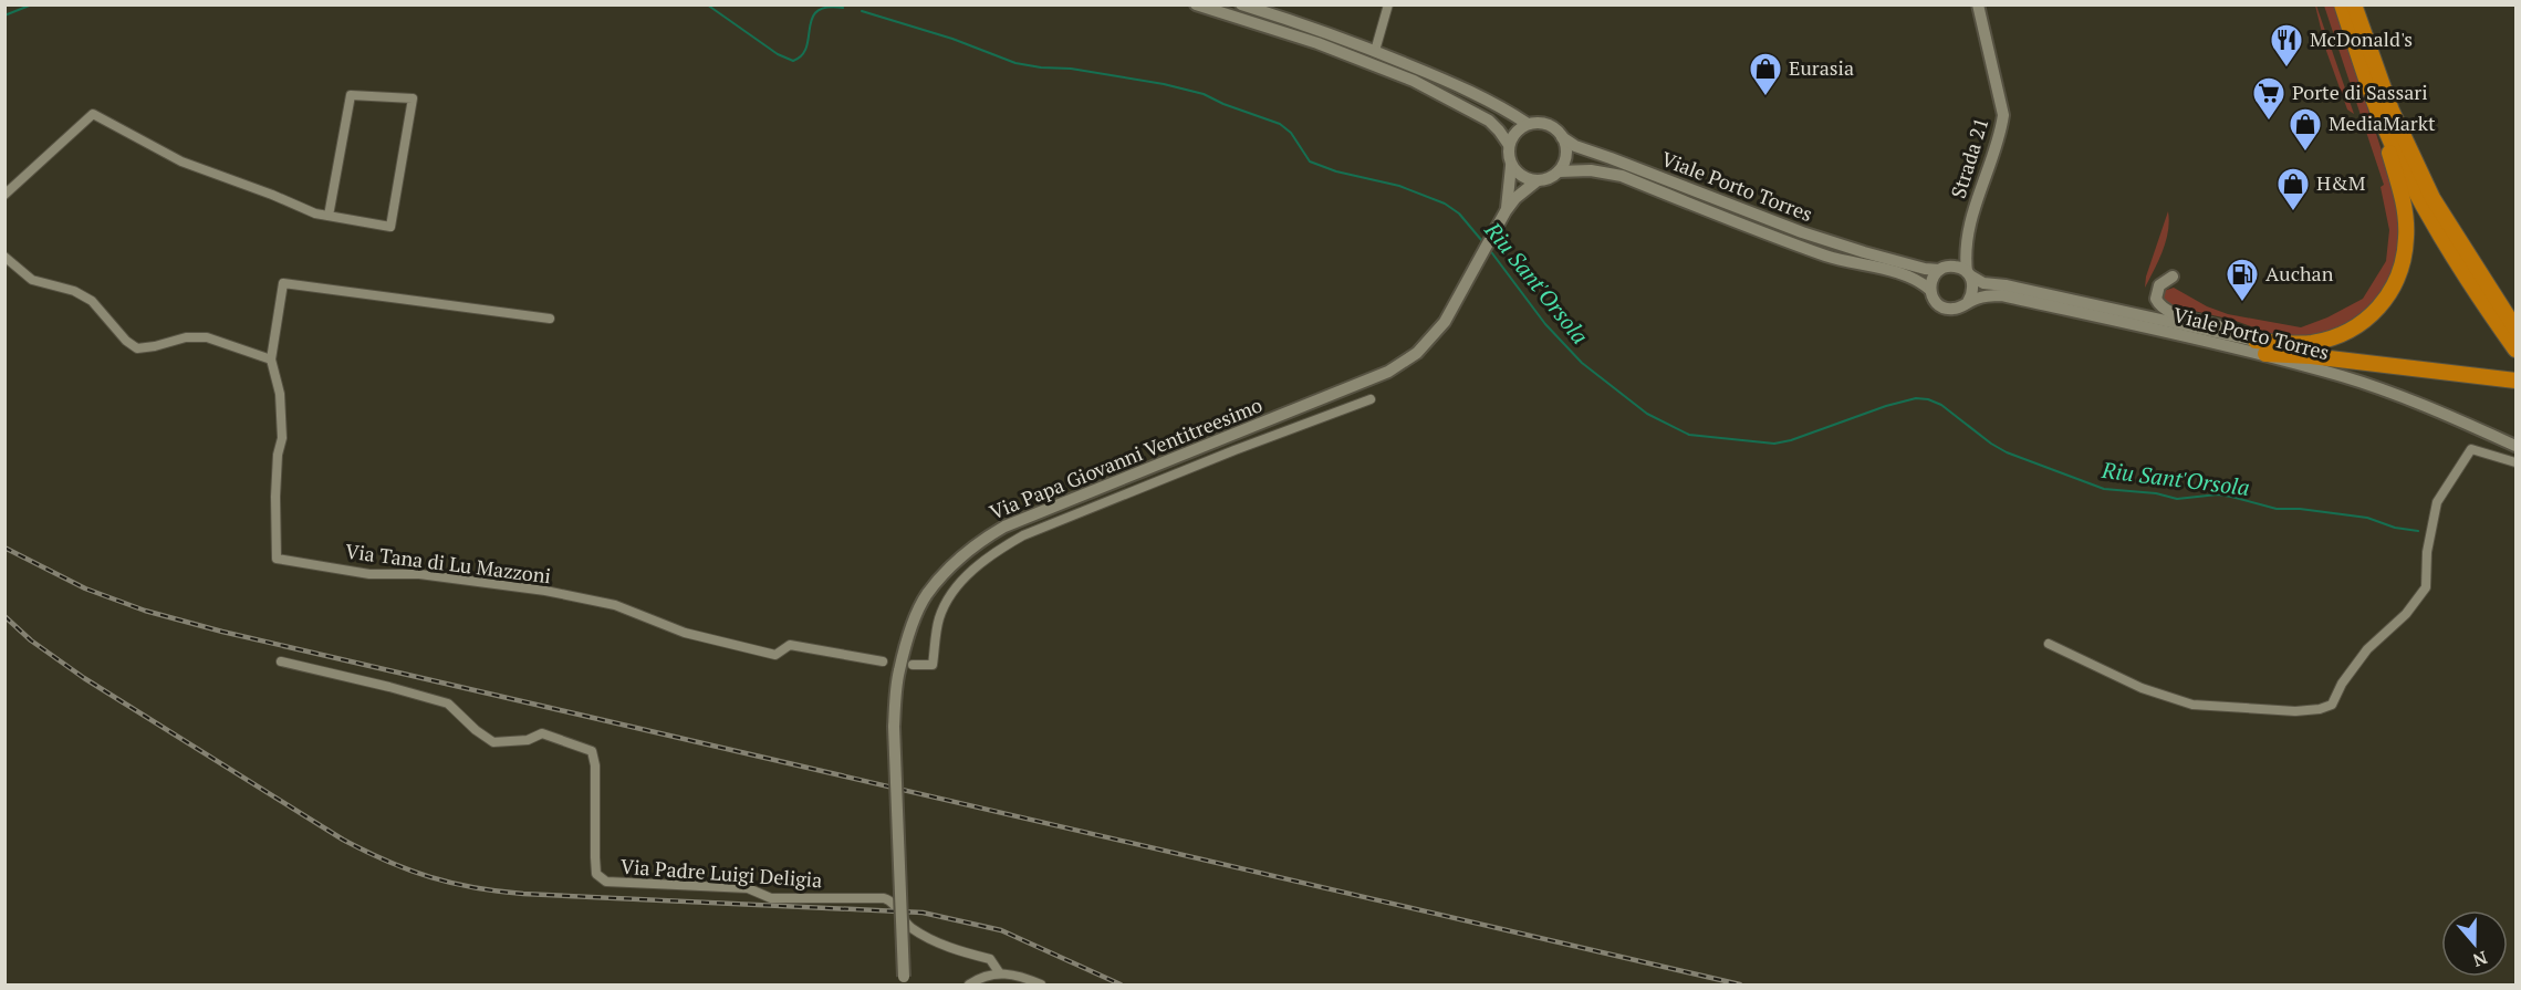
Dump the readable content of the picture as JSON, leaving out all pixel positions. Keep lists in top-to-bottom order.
{
  "streets": {
    "main road": ["Strada 21", "Viale Porto Torres", "Via Papa Giovanni Ventitreesimo"],
    "street": ["Via Tana di Lu Mazzoni", "Via Padre Luigi Deligia"]
  },
  "crossings": [
    ["Strada 21", "Viale Porto Torres"],
    ["Viale Porto Torres", "Via Papa Giovanni Ventitreesimo"]
  ],
  "water": ["Riu Sant'Orsola"],
  "places": {
    "restaurant": ["McDonald's"],
    "shop": ["Eurasia", "MediaMarkt", "H&M"],
    "supermarket": ["Porte di Sassari"],
    "fuel station": ["Auchan"]
  },
  "north": "bottom"
}
